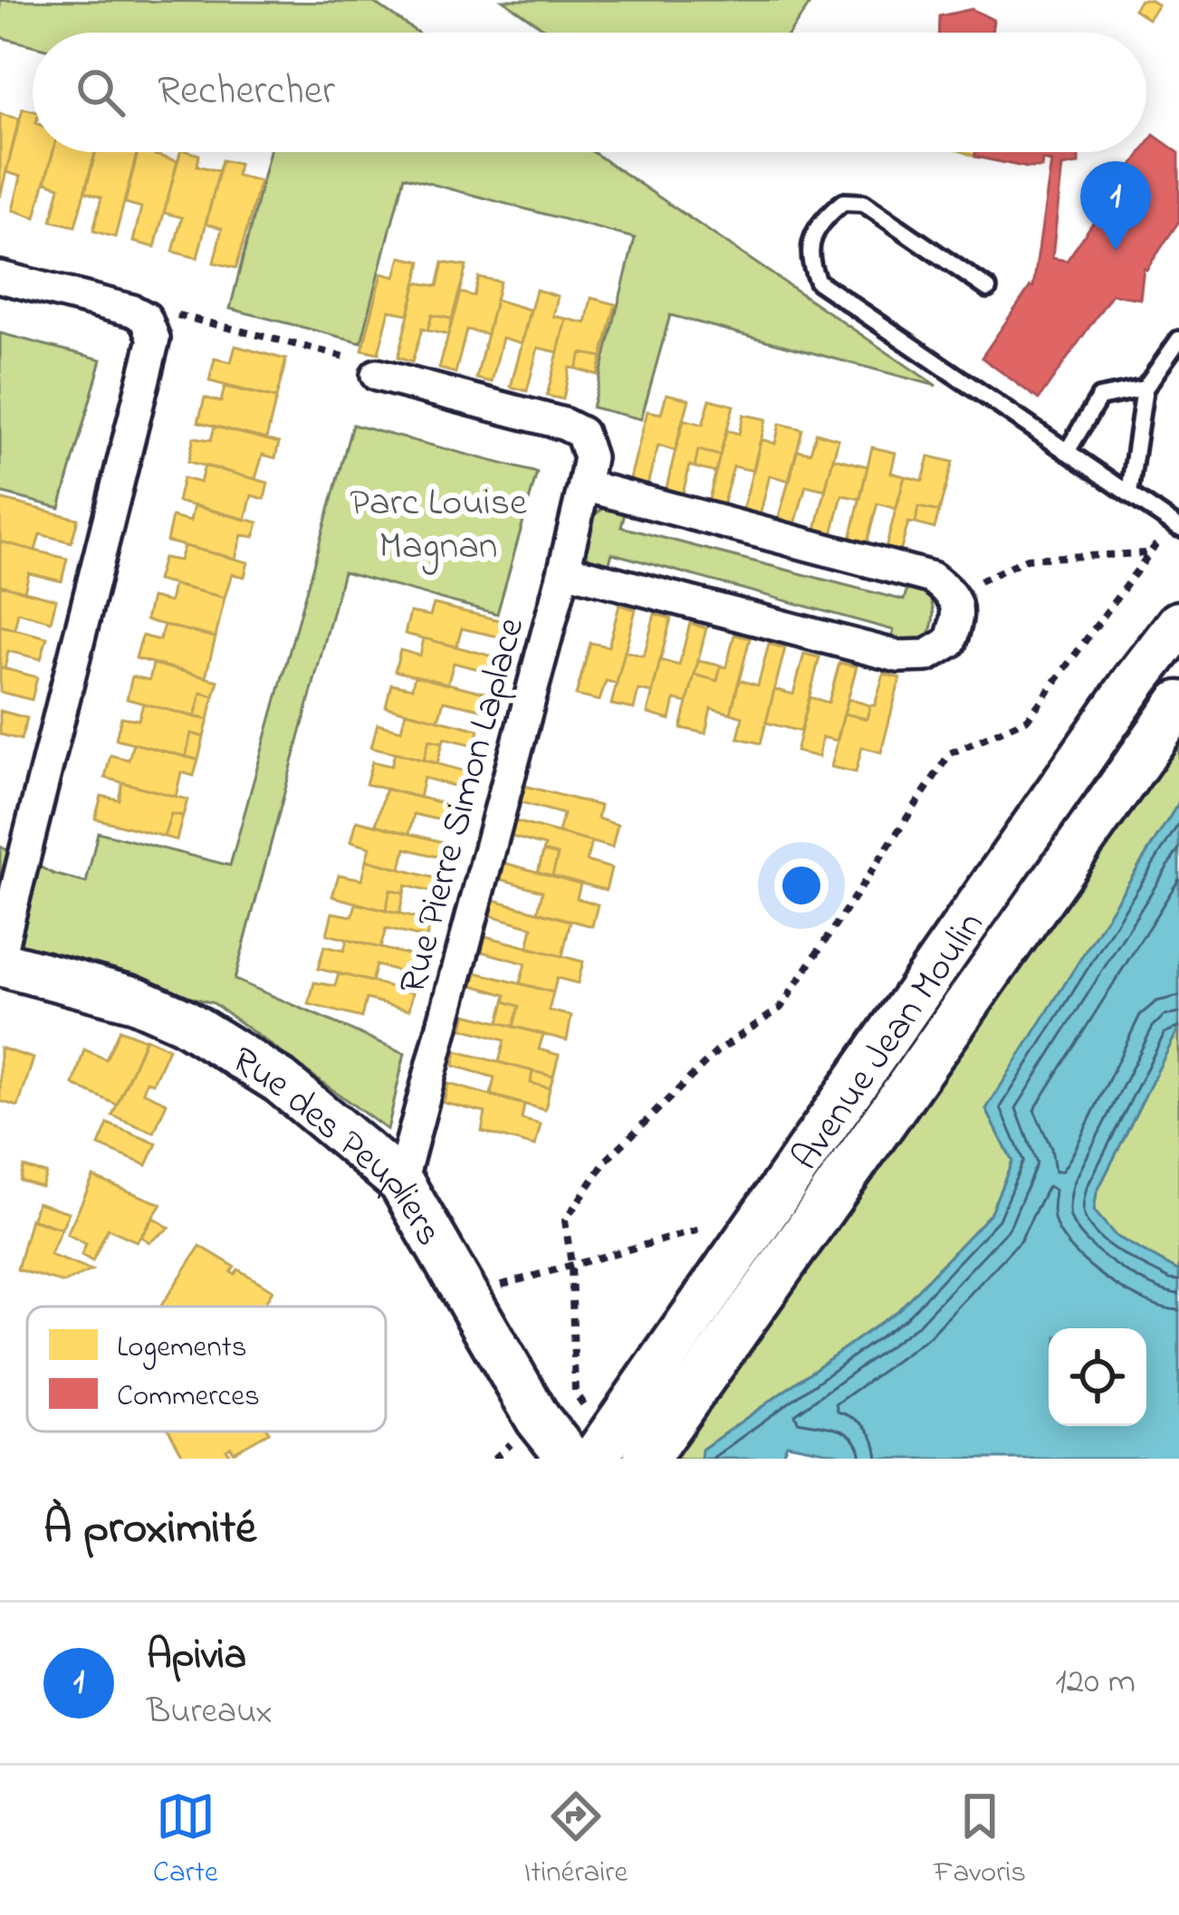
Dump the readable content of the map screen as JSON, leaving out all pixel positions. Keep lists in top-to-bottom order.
{
  "streets": {
    "main road": ["Avenue Jean Moulin", "Rue des Peupliers"],
    "street": ["Rue Pierre Simon Laplace"]
  },
  "crossings": [
    ["Rue Pierre Simon Laplace", "Rue des Peupliers"]
  ],
  "parks": ["Parc Louise Magnan"],
  "legend": ["Logements", "Commerces"],
  "page": {
    "search": "Rechercher",
    "pins": "1",
    "heading": "À proximité",
    "list": [
      {
        "mark": "1",
        "name": "Apivia",
        "note": "Bureaux",
        "value": "120 m"
      }
    ],
    "nav": ["Carte", "Itinéraire", "Favoris"]
  }
}
